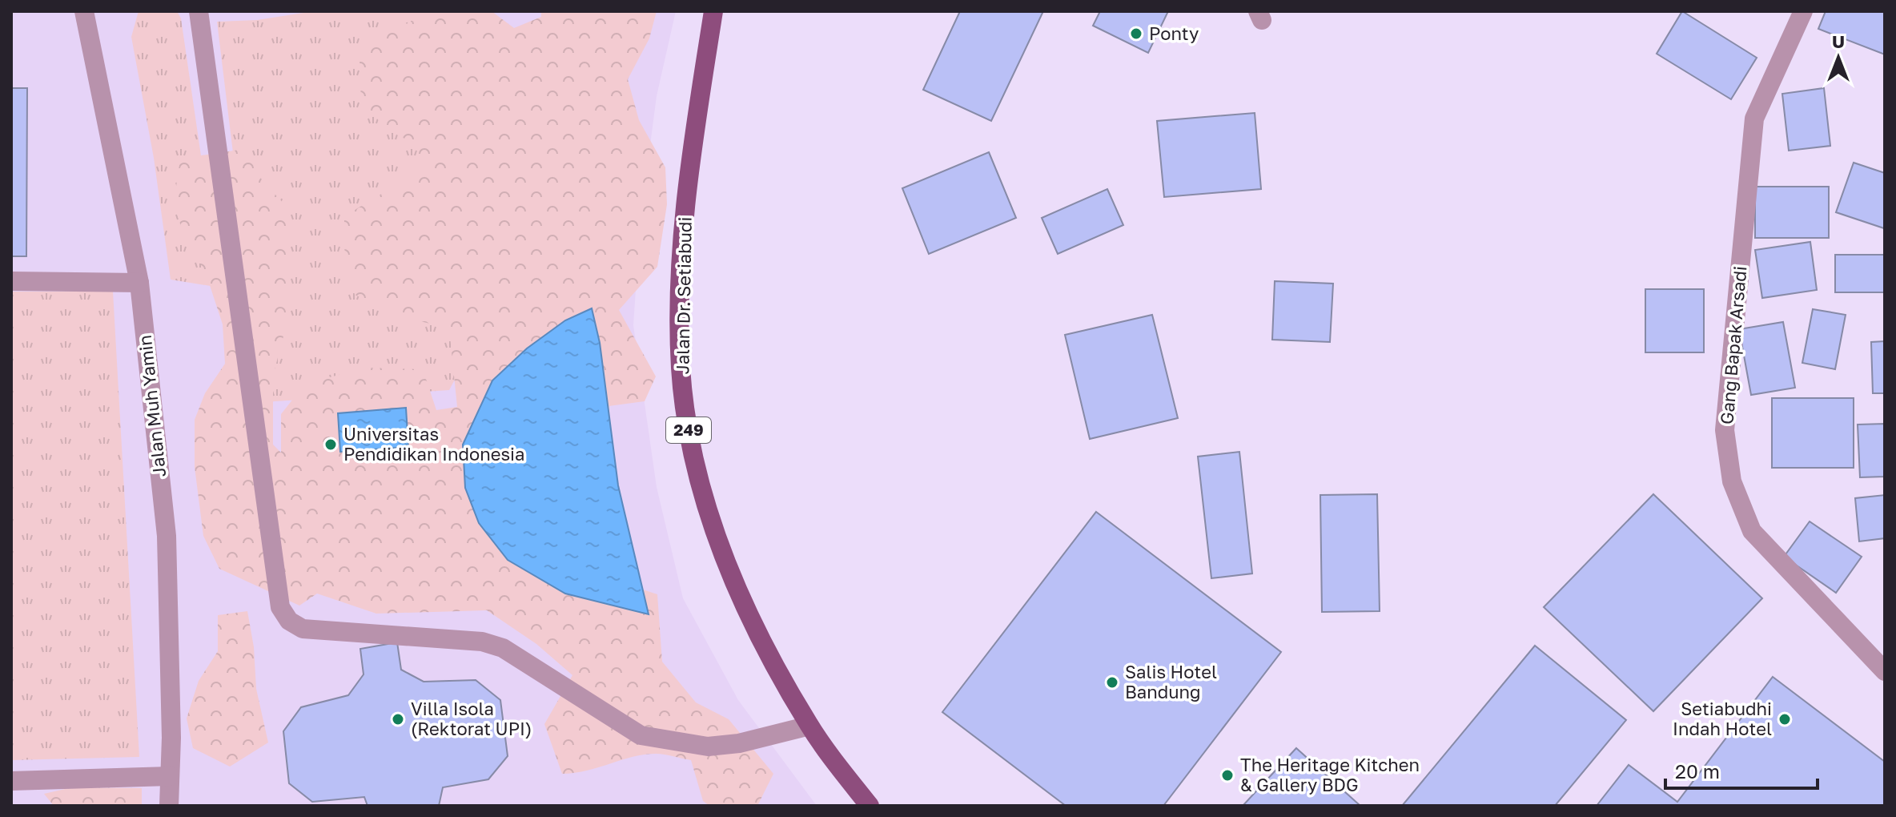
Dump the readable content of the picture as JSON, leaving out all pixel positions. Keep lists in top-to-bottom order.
{
  "streets": {
    "main road": ["Jalan Dr. Setiabudi", "249"],
    "street": ["Gang Bapak Arsadi", "Jalan Muh Yamin"]
  },
  "places": [
    "Ponty",
    "Universitas Pendidikan Indonesia",
    "Salis Hotel Bandung",
    "Villa Isola (Rektorat UPI)",
    "Setiabudhi Indah Hotel",
    "The Heritage Kitchen & Gallery BDG"
  ],
  "scale_bar": "20 m",
  "north": "top"
}
